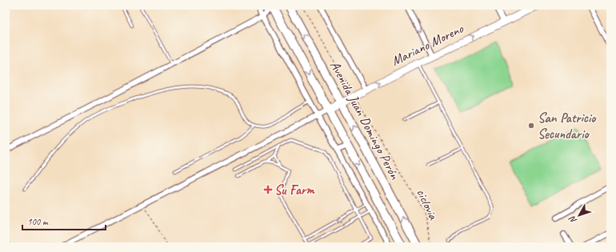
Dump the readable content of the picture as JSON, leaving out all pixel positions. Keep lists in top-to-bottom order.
{
  "streets": {
    "main road": ["Avenida Juan Domingo Perón"],
    "street": ["Mariano Moreno"],
    "path": ["ciclovia"]
  },
  "crossings": [
    ["Mariano Moreno", "Avenida Juan Domingo Perón"],
    ["Mariano Moreno", "ciclovia"]
  ],
  "one_way": ["Mariano Moreno"],
  "places": {
    "other": ["San Patricio Secundario"],
    "health": ["Su Farm"]
  },
  "scale_bar": "100 m",
  "north": "bottom left"
}
